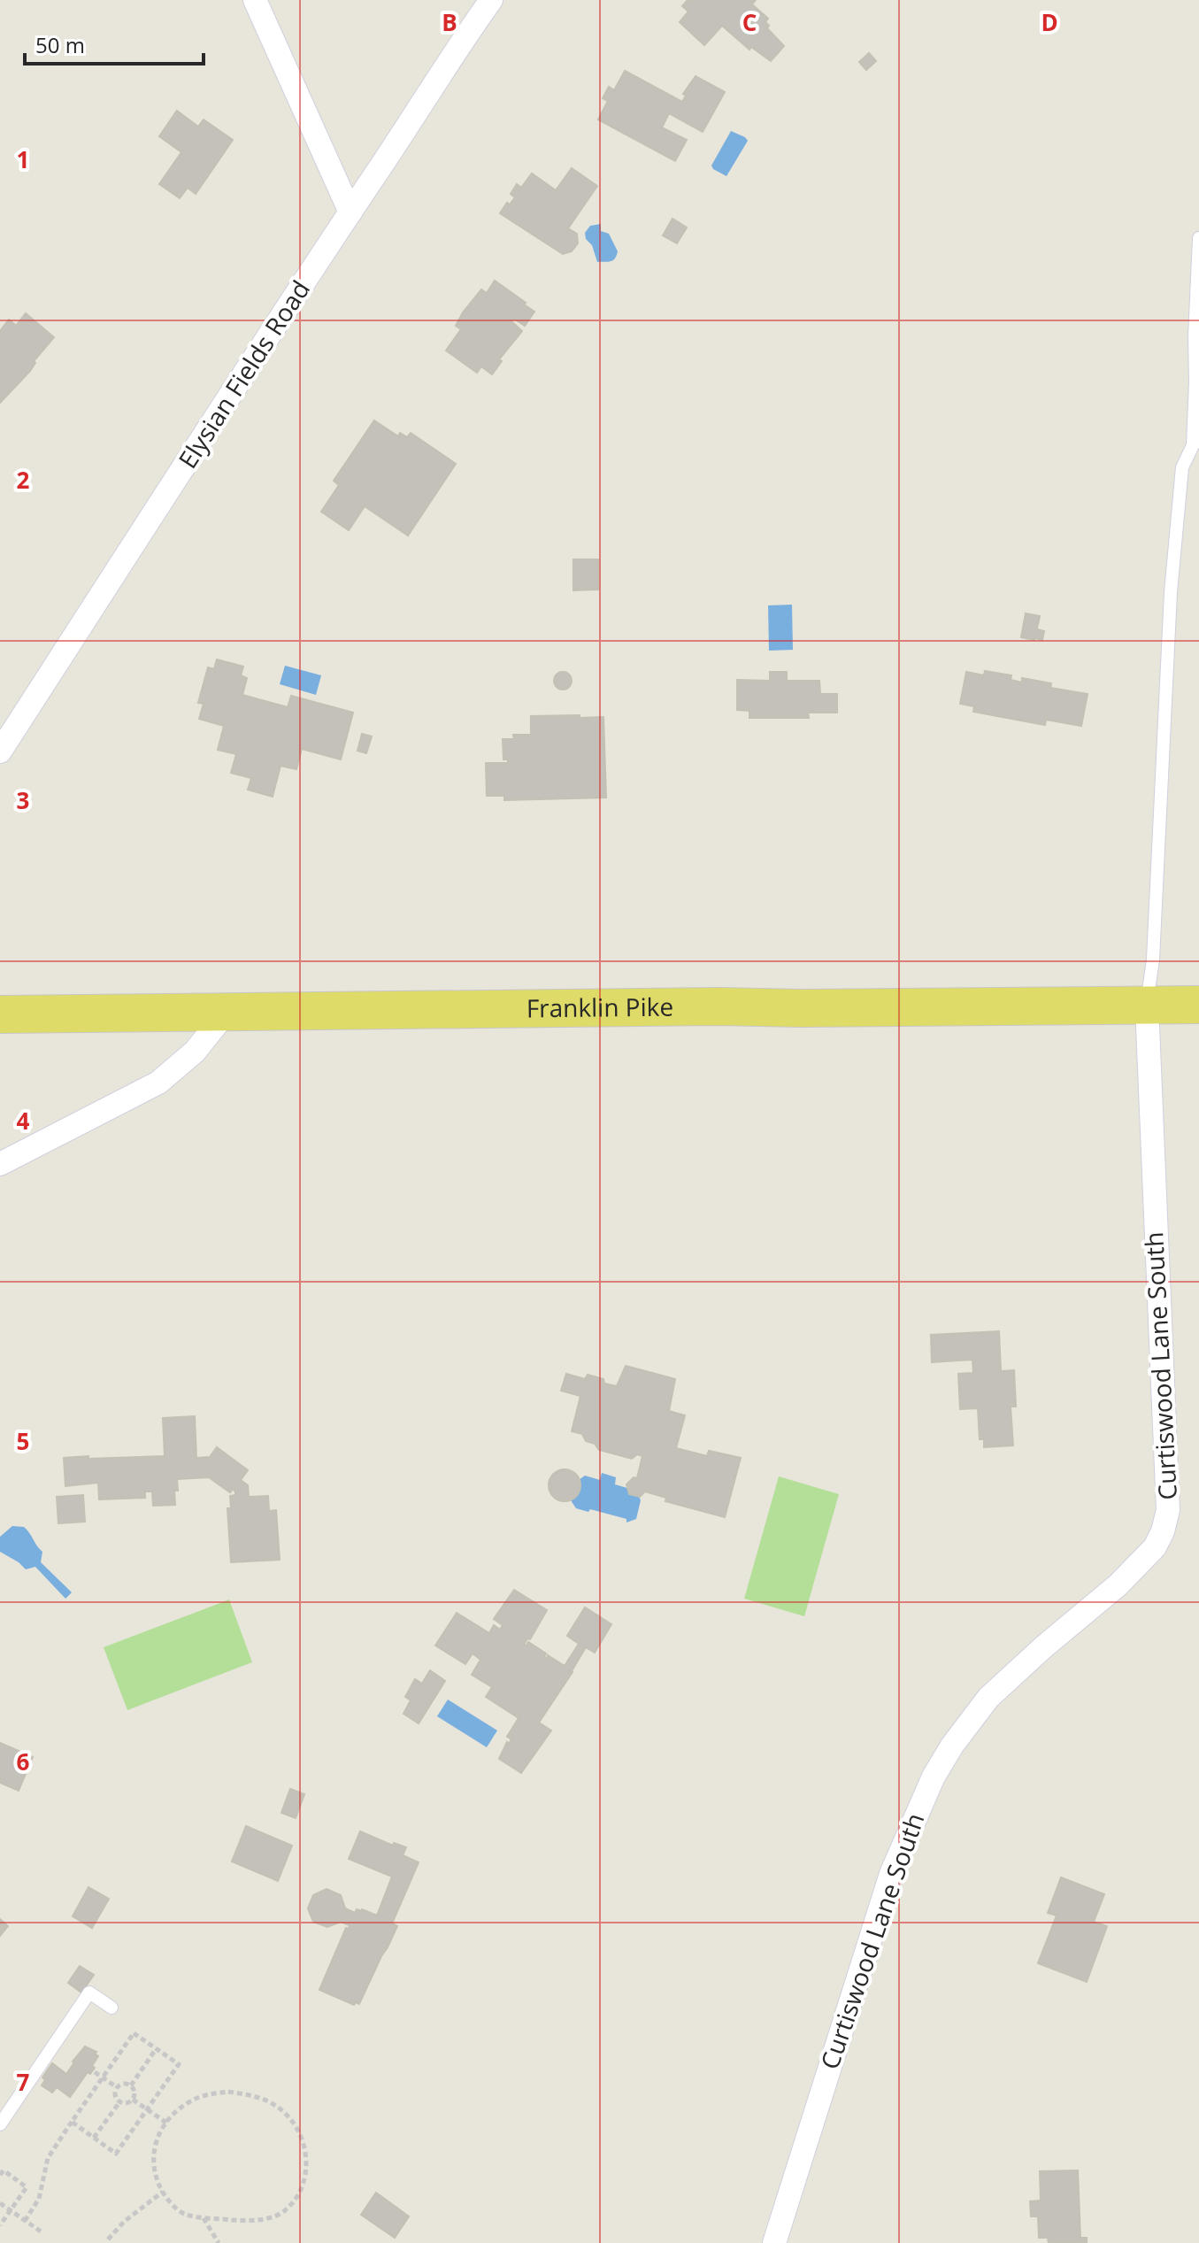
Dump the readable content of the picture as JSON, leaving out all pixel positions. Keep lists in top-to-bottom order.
{
  "streets": {
    "main road": ["Franklin Pike"],
    "street": ["Elysian Fields Road", "Curtiswood Lane South"]
  },
  "crossings": [
    ["Franklin Pike", "Curtiswood Lane South"]
  ],
  "scale_bar": "50 m",
  "grid": {
    "columns": ["B", "C", "D"],
    "rows": [
      "1",
      "2",
      "3",
      "4",
      "5",
      "6",
      "7"
    ]
  }
}
